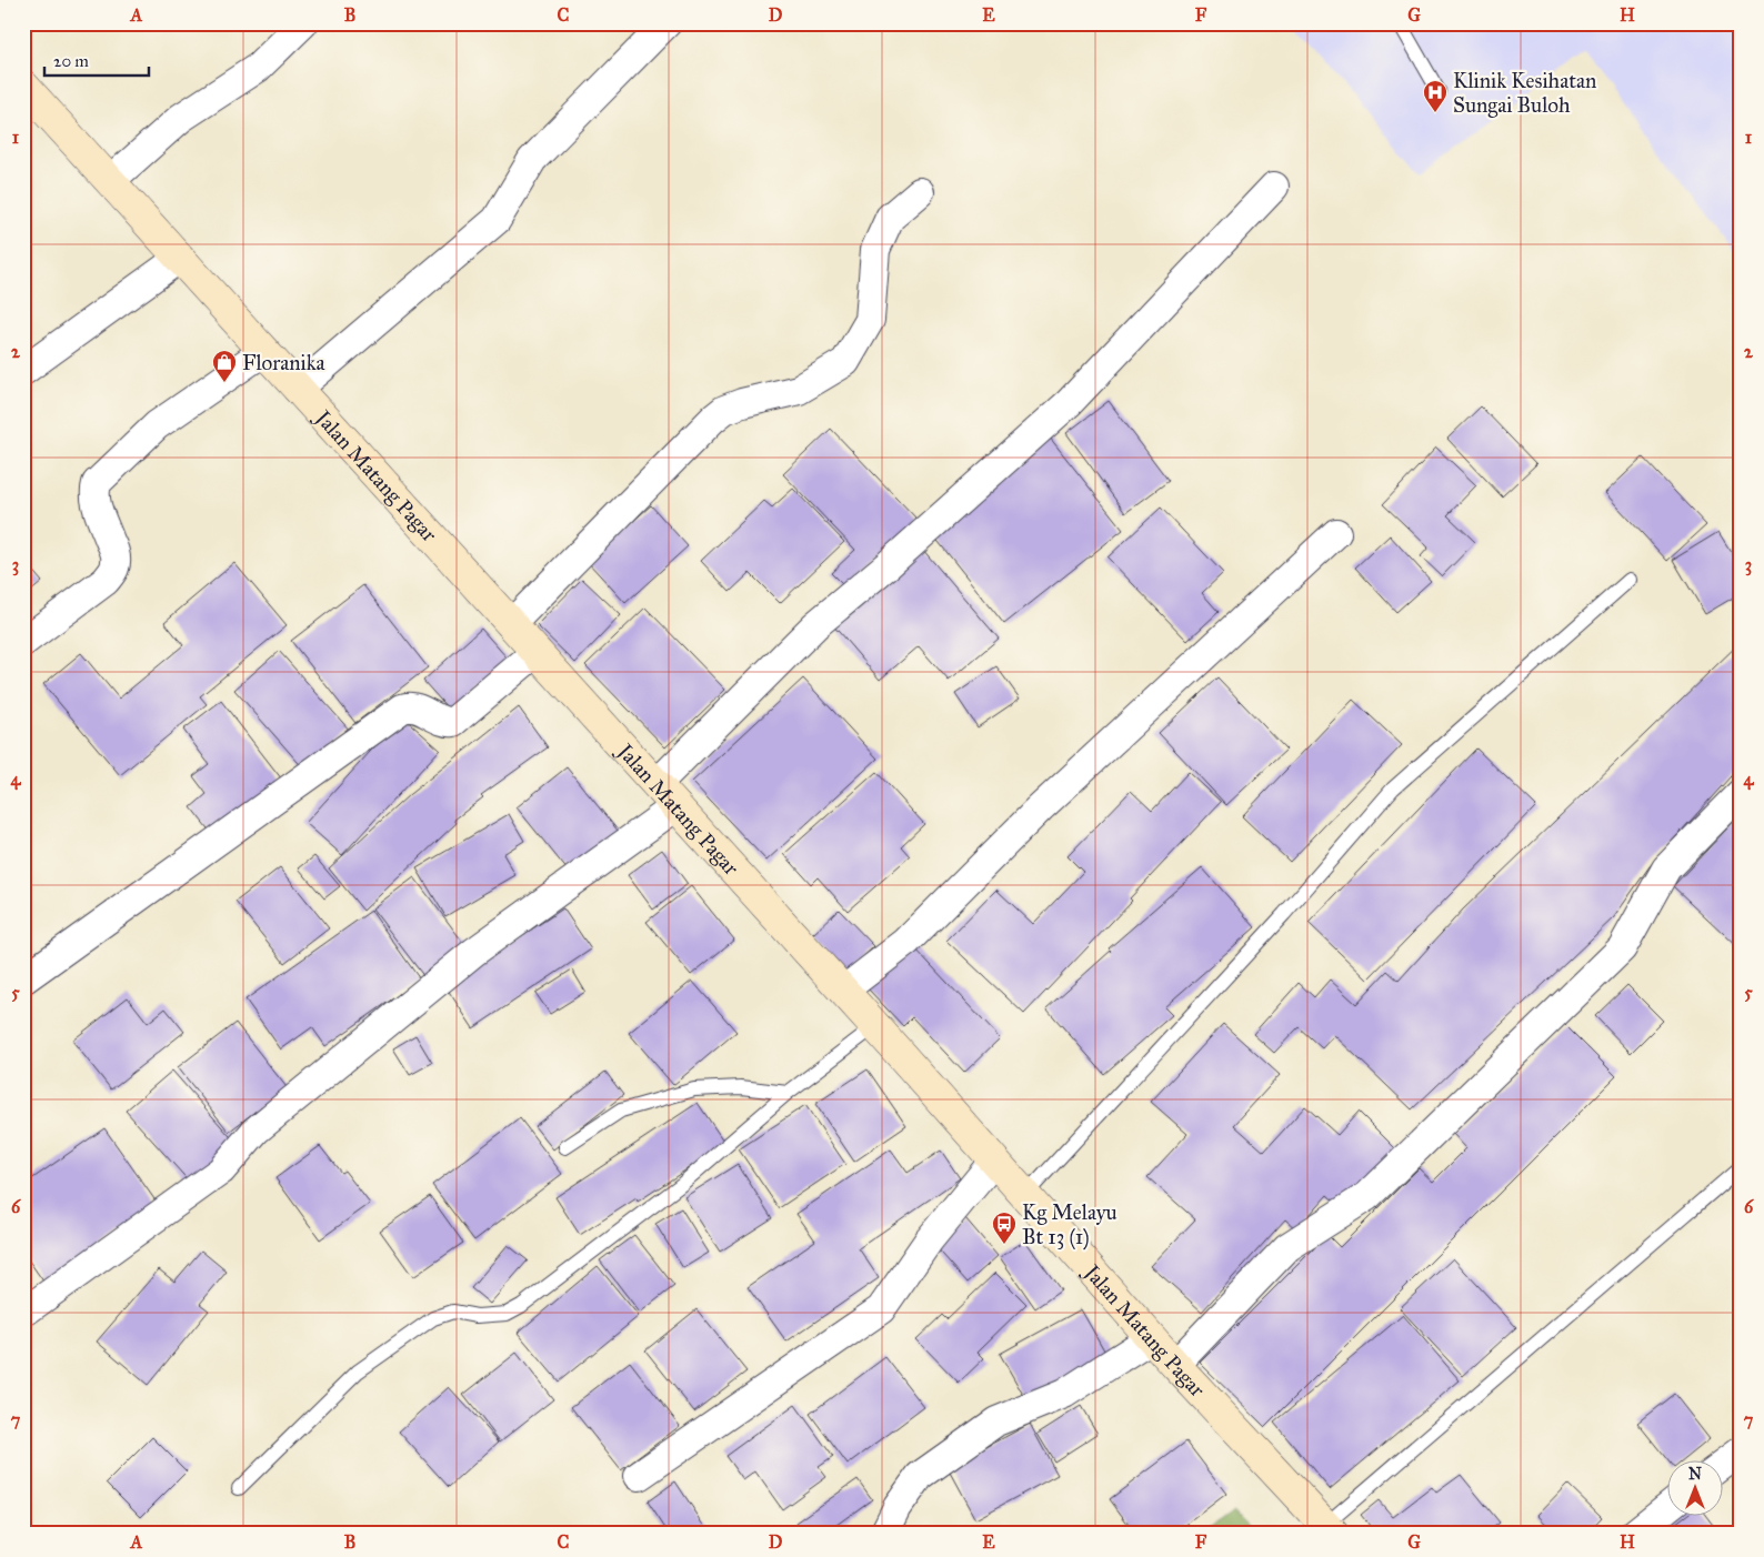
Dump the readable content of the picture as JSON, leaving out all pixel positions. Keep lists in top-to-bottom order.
{
  "streets": {
    "main road": ["Jalan Matang Pagar"]
  },
  "places": {
    "hospital": ["Klinik Kesihatan Sungai Buloh"],
    "shop": ["Floranika"],
    "bus stop": ["Kg Melayu Bt 13 (1)"]
  },
  "scale_bar": "20 m",
  "north": "top",
  "grid": {
    "columns": [
      "A",
      "B",
      "C",
      "D",
      "E",
      "F",
      "G",
      "H"
    ],
    "rows": [
      "1",
      "2",
      "3",
      "4",
      "5",
      "6",
      "7"
    ]
  }
}
